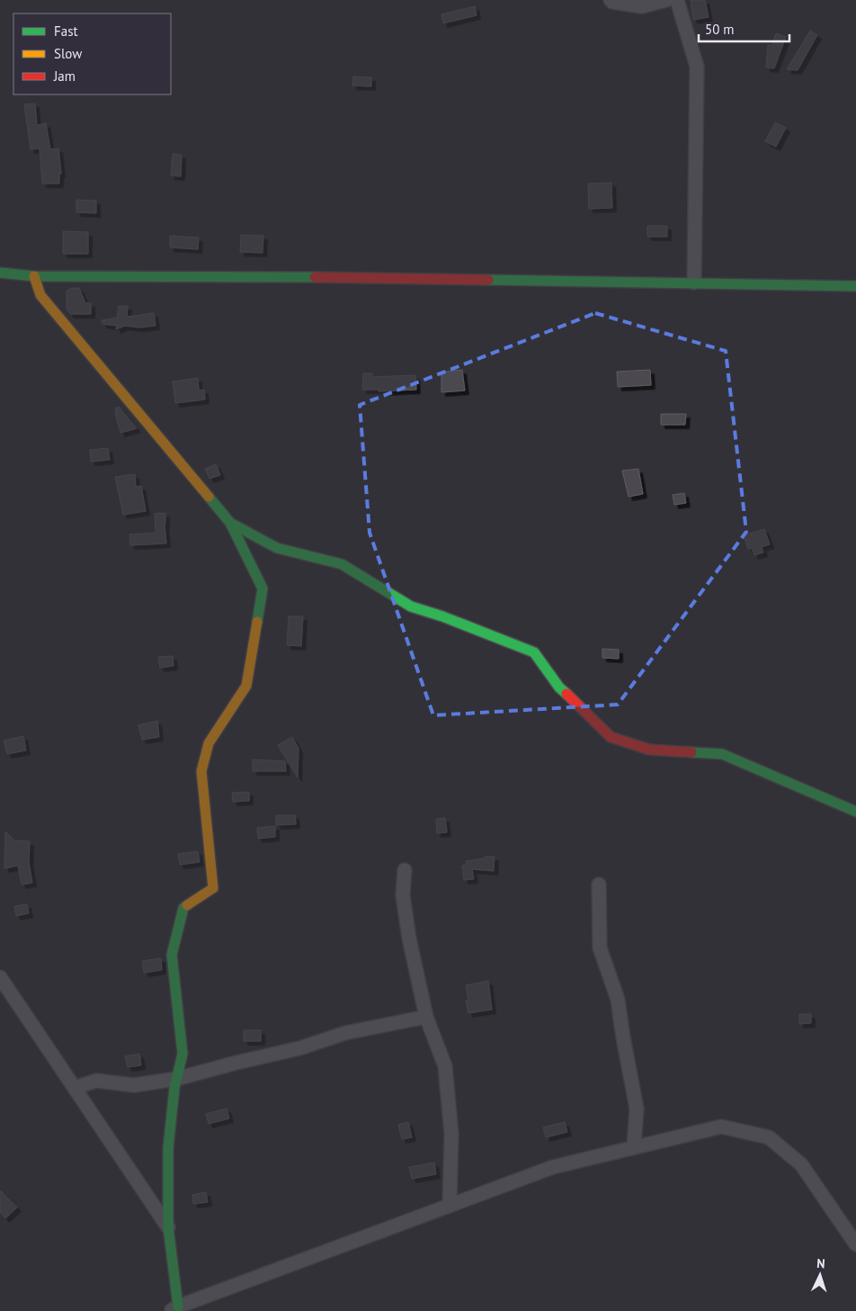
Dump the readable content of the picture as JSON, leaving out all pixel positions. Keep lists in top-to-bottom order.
{
  "legend": ["Fast", "Slow", "Jam"],
  "scale_bar": "50 m",
  "north": "top"
}
